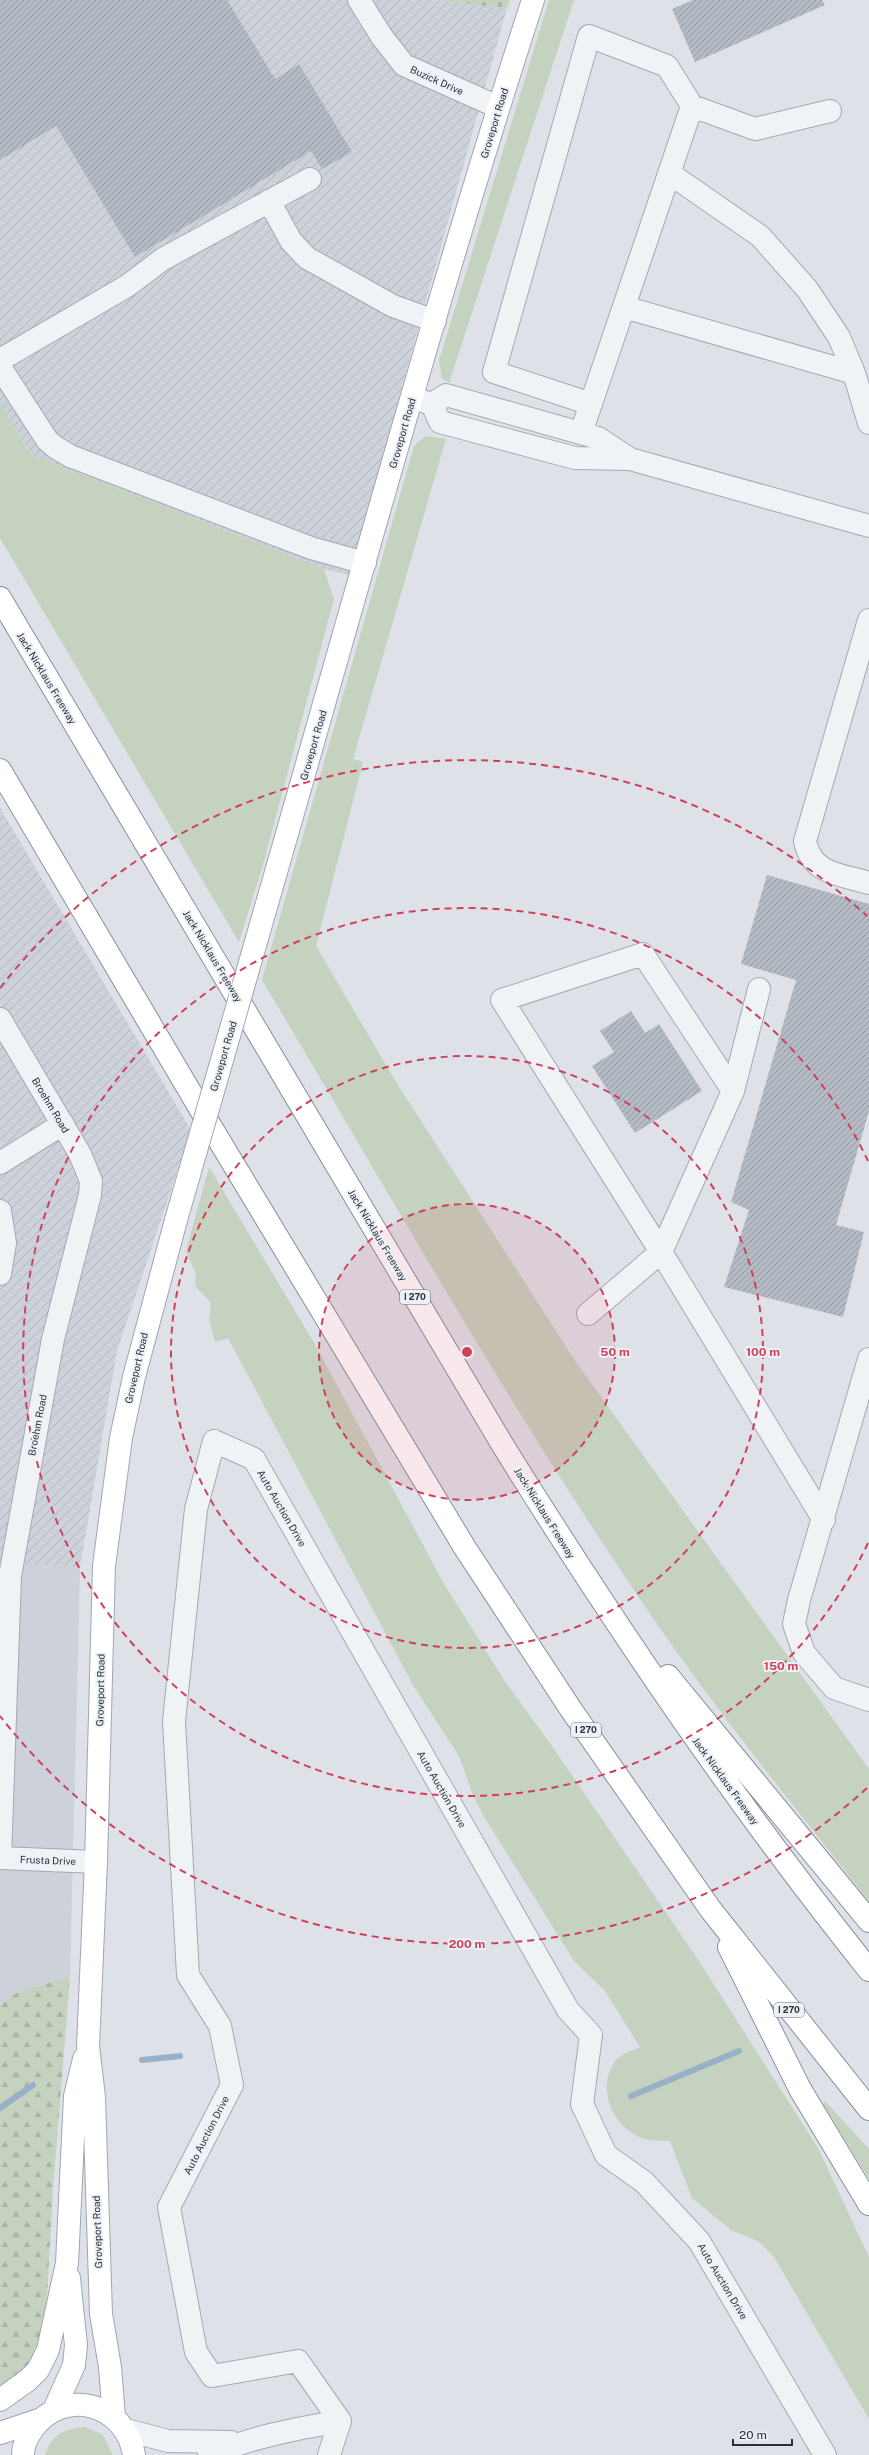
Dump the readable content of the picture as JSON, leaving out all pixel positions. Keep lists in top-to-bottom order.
{
  "streets": {
    "main road": ["Groveport Road", "Jack Nicklaus Freeway", "I 270"],
    "street": [
      "Buzick Drive",
      "Broehm Road",
      "Auto Auction Drive",
      "Frusta Drive"
    ]
  },
  "crossings": [
    ["Buzick Drive", "Groveport Road"],
    ["Groveport Road", "Frusta Drive"],
    ["Broehm Road", "Frusta Drive"]
  ],
  "scale_bar": "20 m",
  "rings": [
    "50 m",
    "100 m",
    "150 m",
    "200 m"
  ]
}
